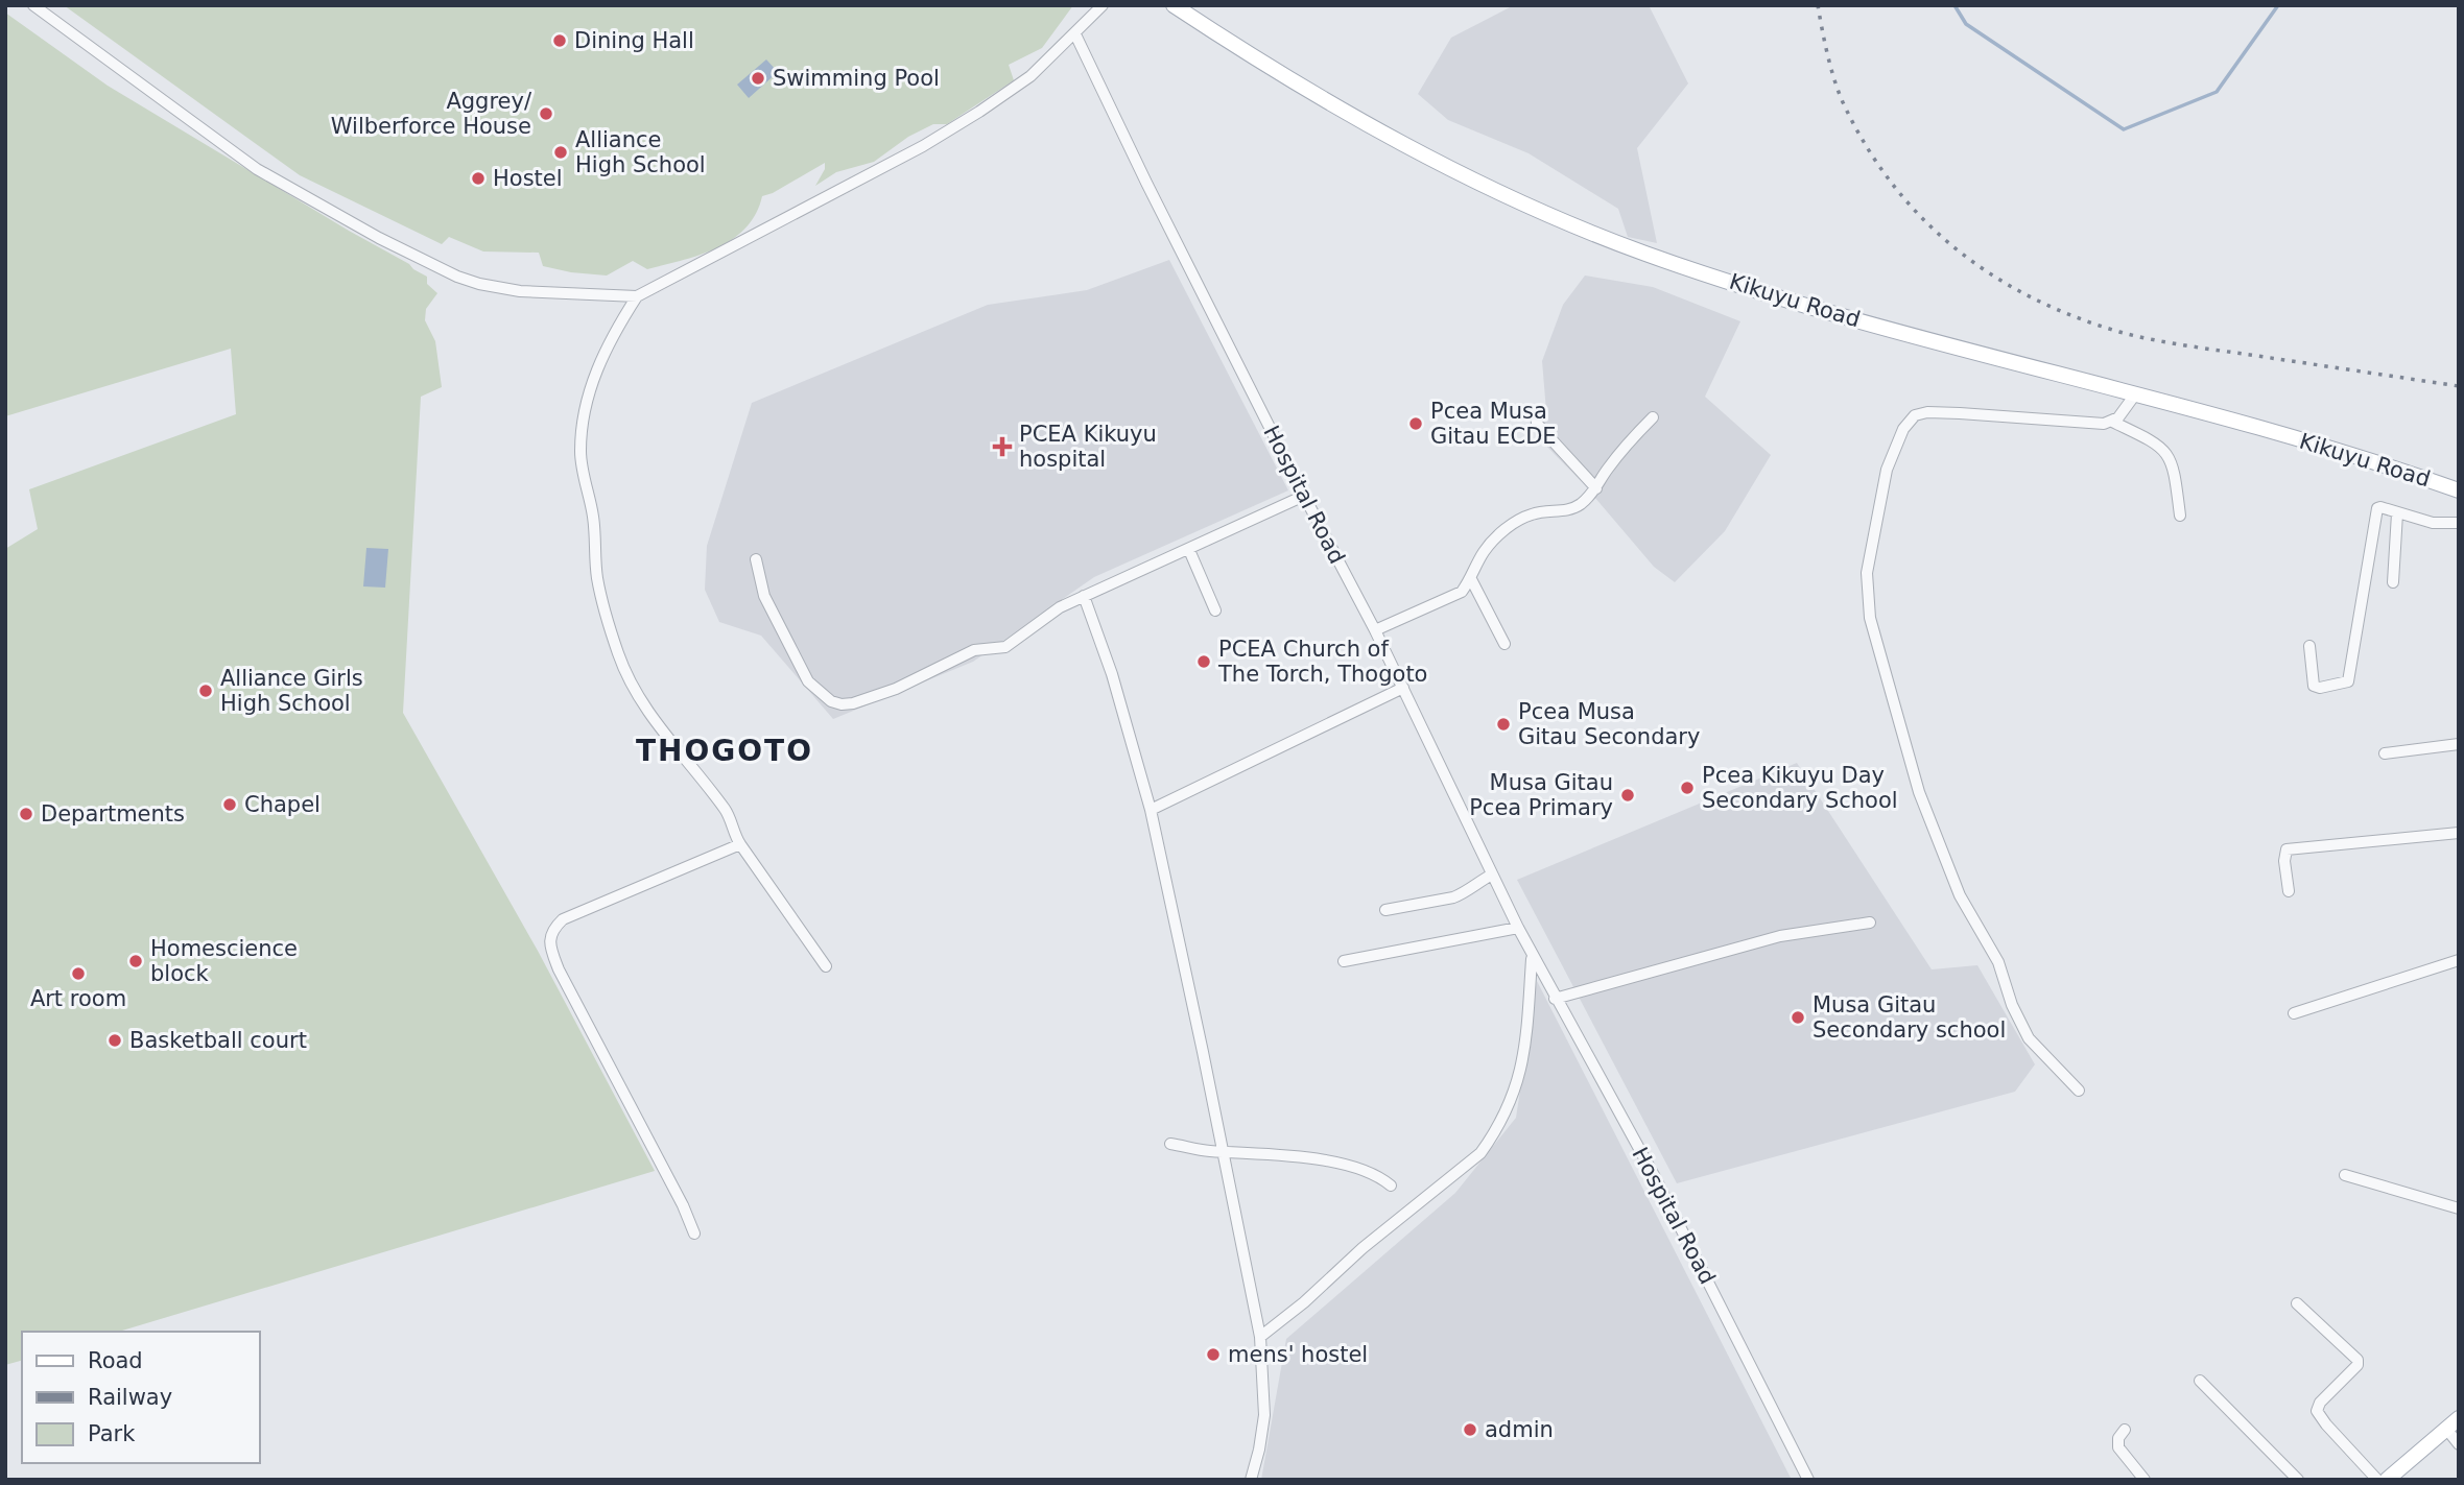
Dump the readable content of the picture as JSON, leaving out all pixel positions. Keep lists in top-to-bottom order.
{
  "streets": {
    "main road": ["Kikuyu Road"],
    "street": ["Hospital Road"]
  },
  "districts": ["THOGOTO"],
  "places": {
    "other": [
      "Dining Hall",
      "Swimming Pool",
      "Aggrey/ Wilberforce House",
      "Alliance High School",
      "Hostel",
      "Pcea Musa Gitau ECDE",
      "PCEA Church of The Torch, Thogoto",
      "Alliance Girls High School",
      "Pcea Musa Gitau Secondary",
      "Pcea Kikuyu Day Secondary School",
      "Musa Gitau Pcea Primary",
      "Chapel",
      "Departments",
      "Homescience block",
      "Art room",
      "Musa Gitau Secondary school",
      "Basketball court",
      "mens' hostel",
      "admin"
    ],
    "health": ["PCEA Kikuyu hospital"]
  },
  "legend": ["Road", "Railway", "Park"]
}
